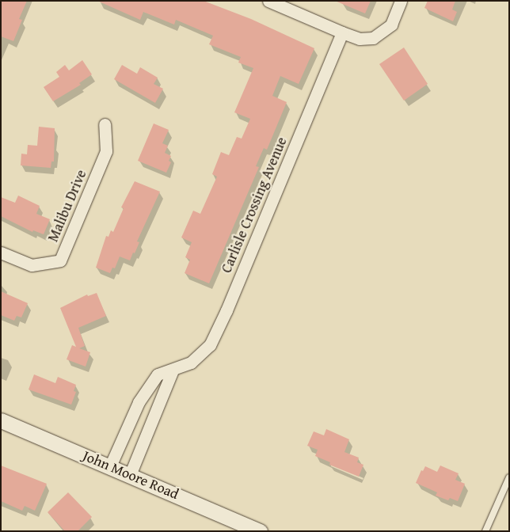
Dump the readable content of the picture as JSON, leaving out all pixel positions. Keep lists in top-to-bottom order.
{
  "streets": {
    "street": ["Carlisle Crossing Avenue", "Malibu Drive", "John Moore Road"]
  },
  "crossings": [
    ["Carlisle Crossing Avenue", "John Moore Road"]
  ]
}
